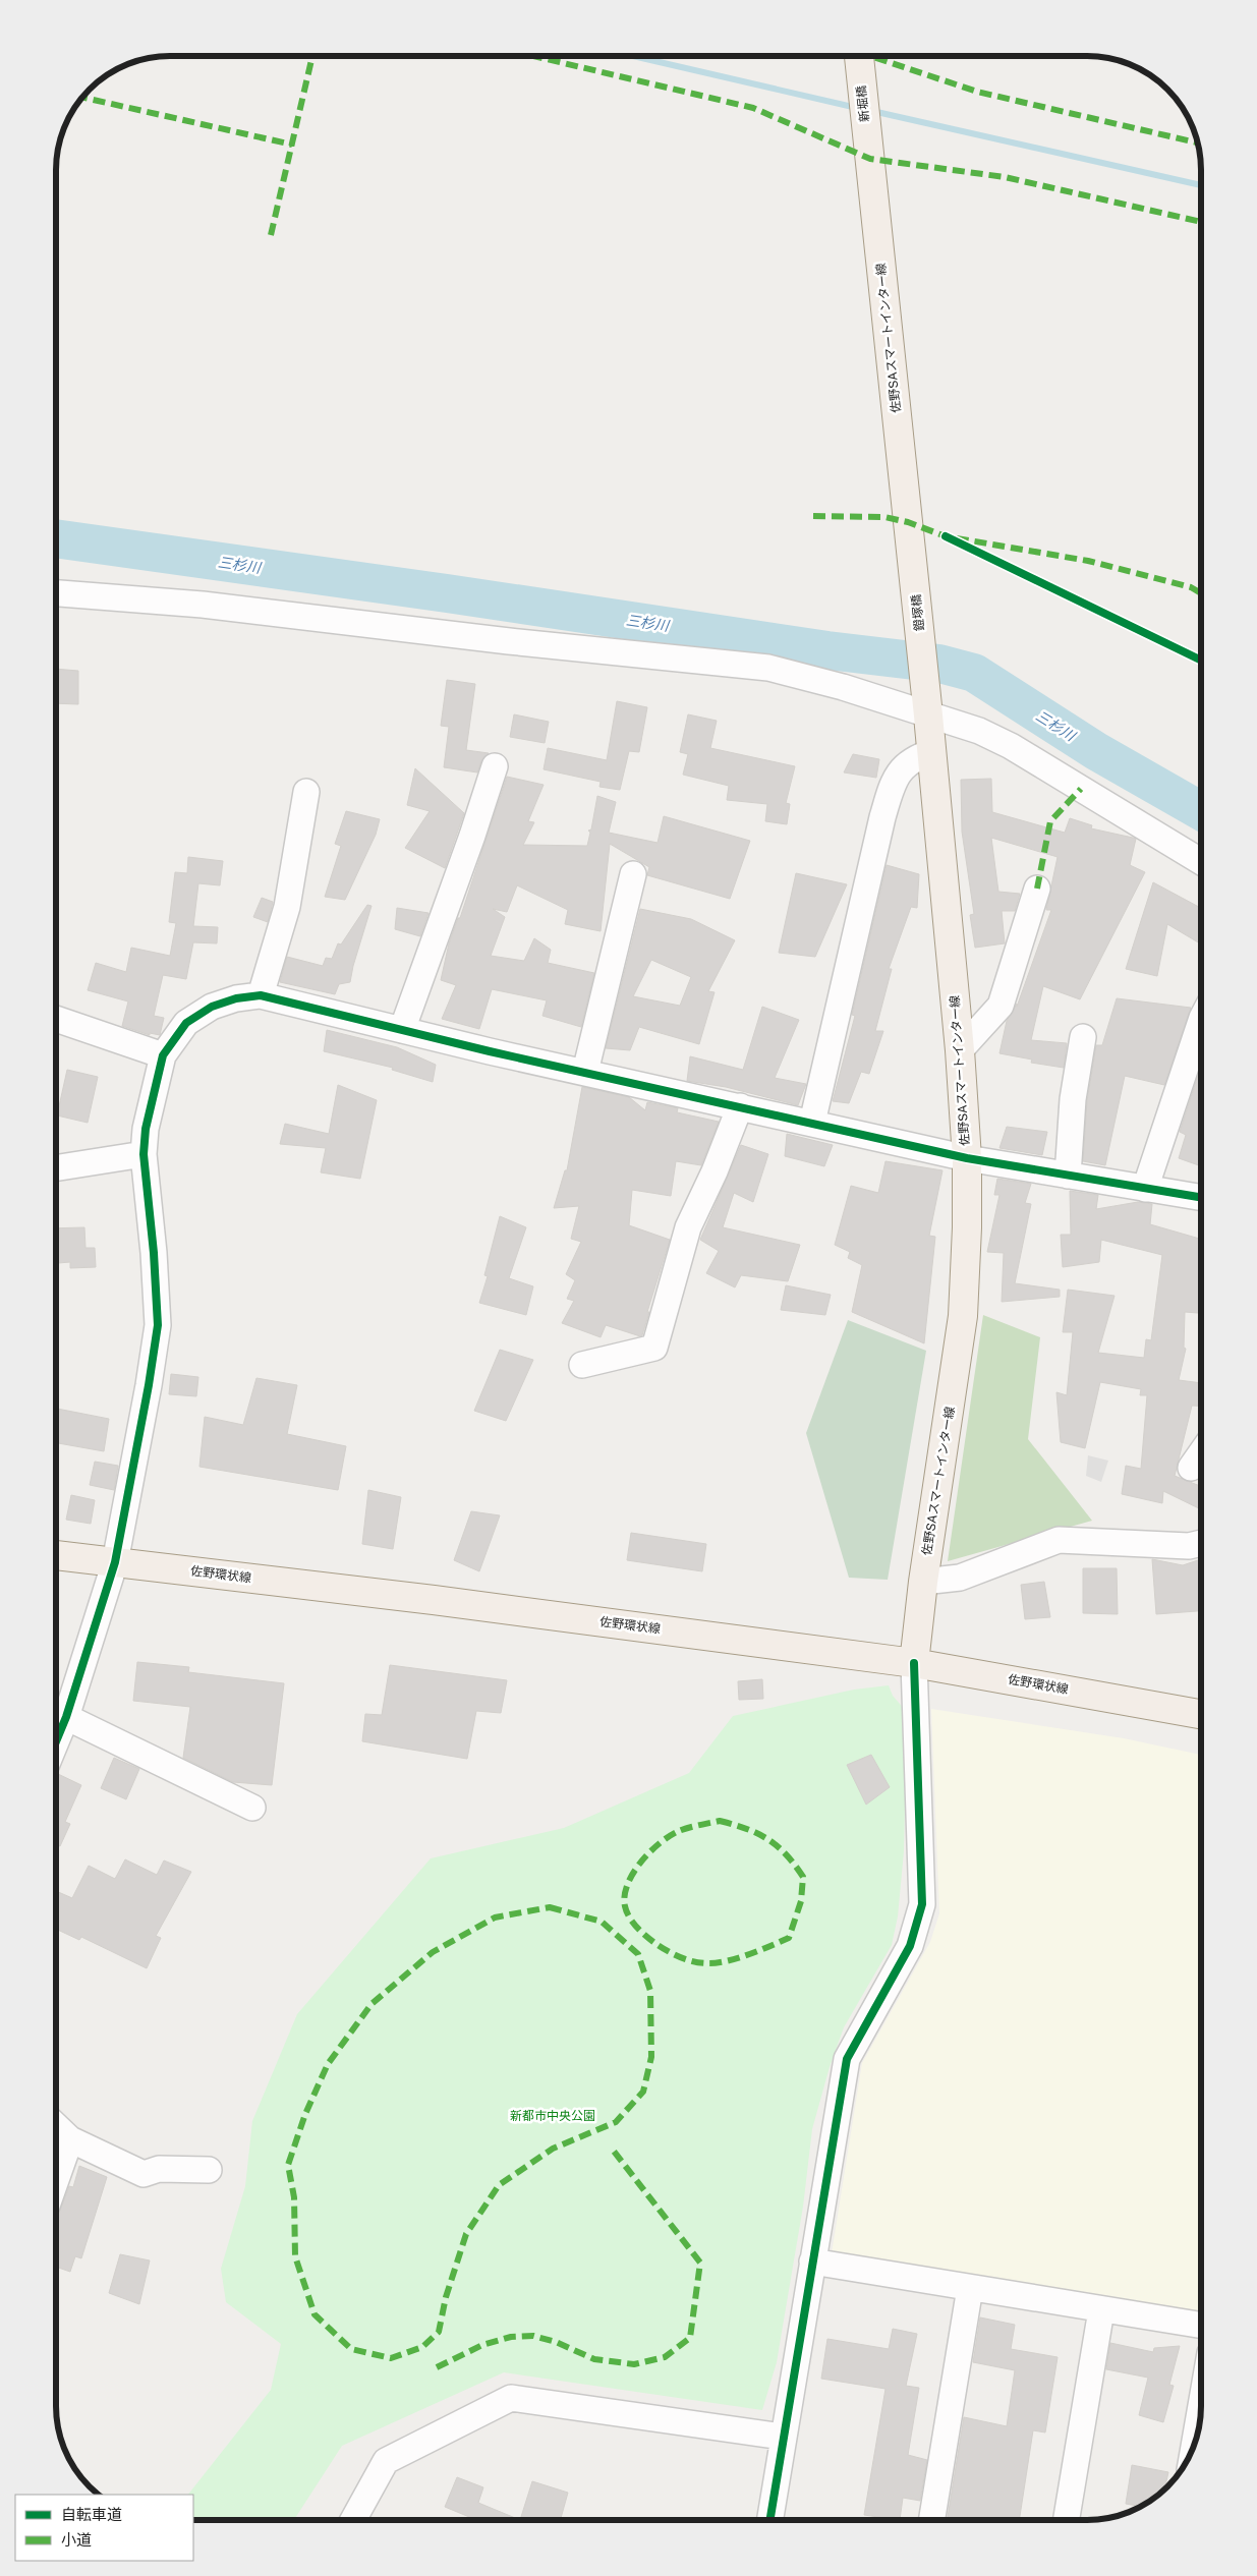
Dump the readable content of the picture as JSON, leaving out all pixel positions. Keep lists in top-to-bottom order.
{
  "streets": {
    "main road": [
      "新堀橋",
      "佐野SAスマートインター線",
      "鐙塚橋",
      "佐野環状線"
    ]
  },
  "crossings": [
    ["新堀橋", "佐野SAスマートインター線"],
    ["佐野SAスマートインター線", "鐙塚橋"],
    ["佐野SAスマートインター線", "佐野環状線"]
  ],
  "water": ["三杉川"],
  "parks": ["新都市中央公園"],
  "legend": ["自転車道", "小道"]
}
